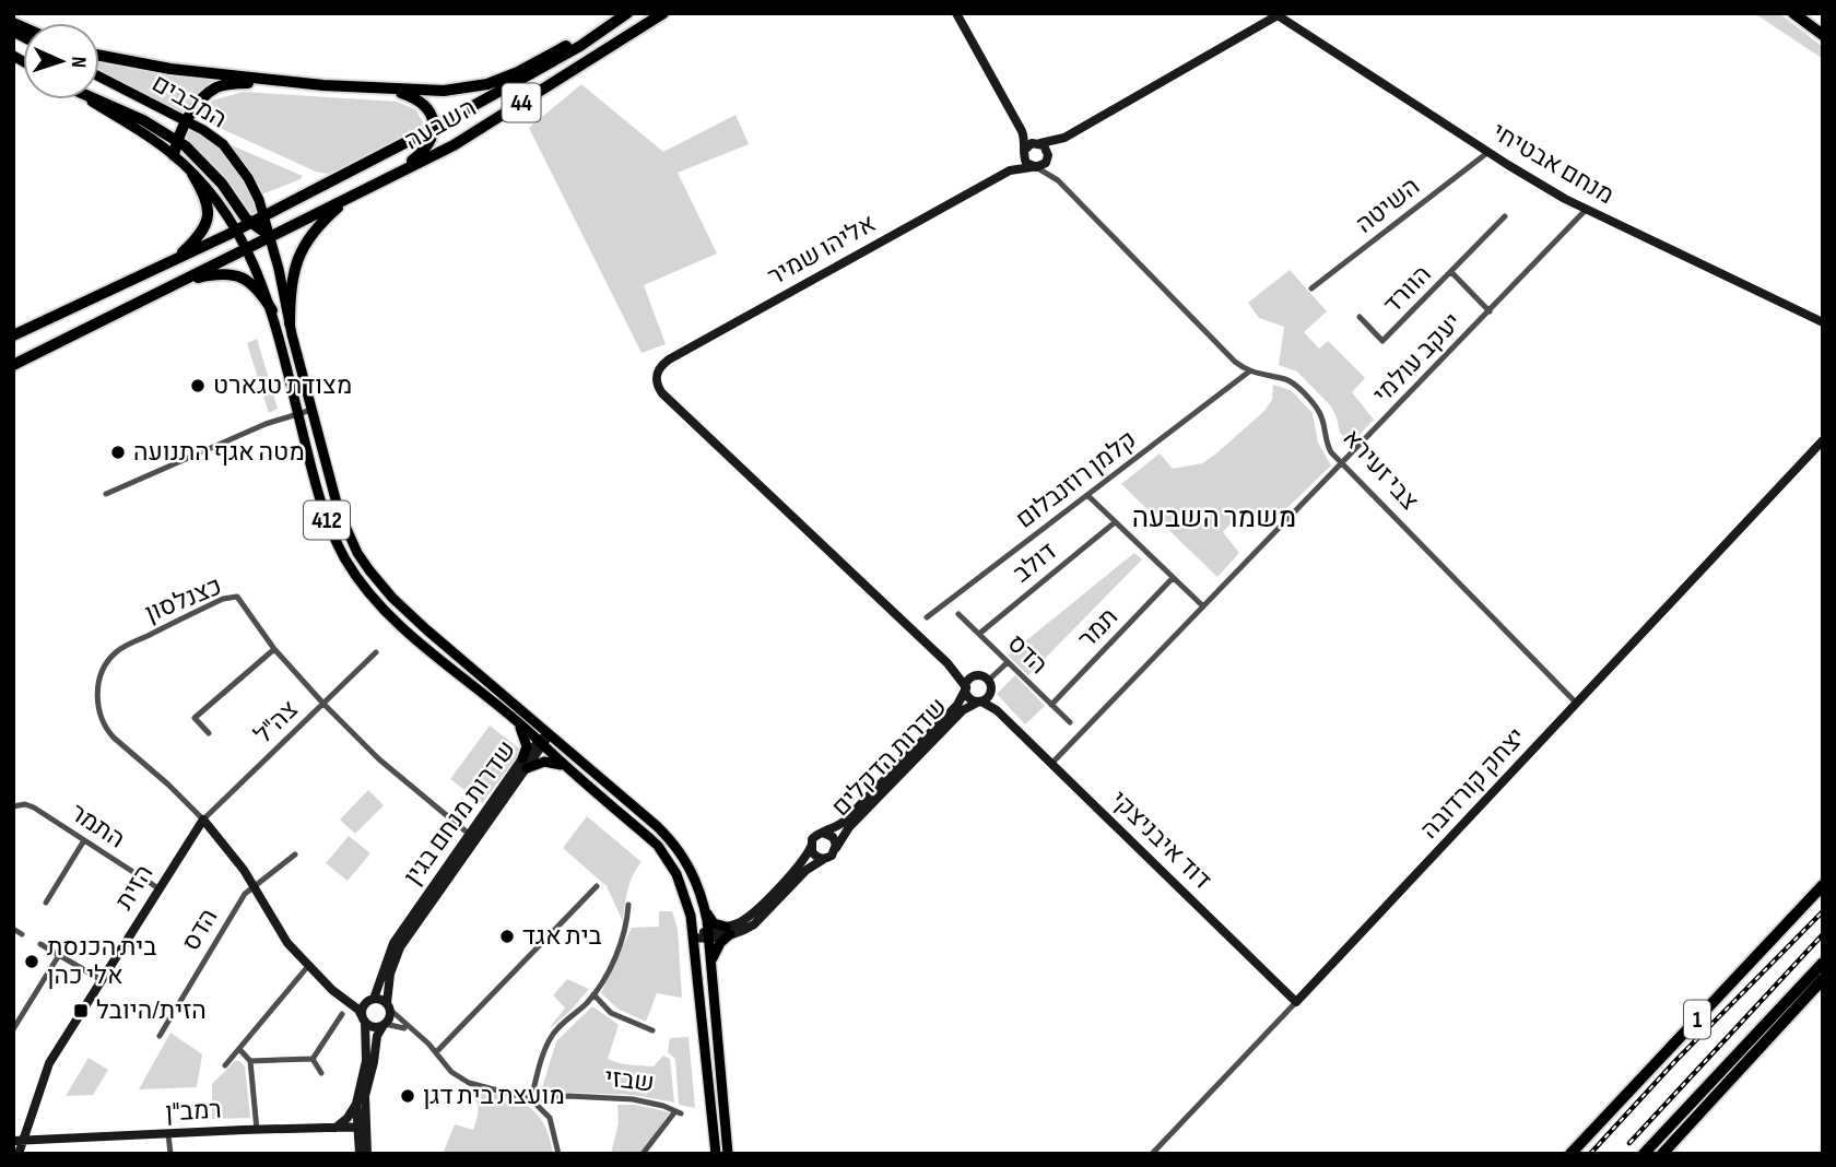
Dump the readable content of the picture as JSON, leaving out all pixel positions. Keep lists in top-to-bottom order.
{
  "streets": {
    "highway": ["44", "השבעה", "1"],
    "main road": ["המכבים", "412"],
    "street": [
      "מנחם אבטיחי",
      "השיטה",
      "אליהו שמיר",
      "הוורד",
      "יעקב עולמי",
      "צבי זעירא",
      "קלמן רוזנבלום",
      "דולב",
      "כצנלסון",
      "תמר",
      "הדס",
      "צה\"ל",
      "שדרות הדקלים",
      "יצחק קורדובה",
      "שדרות מנחם בגין",
      "התמר",
      "דוד איבניצקי",
      "הזית",
      "שבזי",
      "רמב\"ן"
    ]
  },
  "crossings": [
    ["המכבים", "44"],
    ["המכבים", "השבעה"],
    ["המכבים", "412"],
    ["44", "השבעה"],
    ["44", "412"],
    ["השבעה", "412"],
    ["מנחם אבטיחי", "השיטה"],
    ["מנחם אבטיחי", "יעקב עולמי"],
    ["אליהו שמיר", "צבי זעירא"],
    ["הוורד", "יעקב עולמי"],
    ["יעקב עולמי", "צבי זעירא"],
    ["יעקב עולמי", "דוד איבניצקי"],
    ["צבי זעירא", "קלמן רוזנבלום"],
    ["צבי זעירא", "יצחק קורדובה"],
    ["412", "שדרות מנחם בגין"],
    ["דולב", "הדס"],
    ["כצנלסון", "צה\"ל"],
    ["כצנלסון", "שדרות מנחם בגין"],
    ["כצנלסון", "הזית"],
    ["תמר", "הדס"],
    ["צה\"ל", "הזית"],
    ["שדרות הדקלים", "דוד איבניצקי"],
    ["יצחק קורדובה", "דוד איבניצקי"],
    ["שדרות מנחם בגין", "שבזי"],
    ["התמר", "הזית"],
    ["הזית", "רמב\"ן"]
  ],
  "districts": ["משמר השבעה"],
  "places": {
    "other": [
      "מצודת טגארט",
      "מטה אגף התנועה",
      "בית אגד",
      "בית הכנסת אלי כהן",
      "מועצת בית דגן"
    ],
    "transit": ["הזית/היובל"]
  },
  "north": "right"
}
